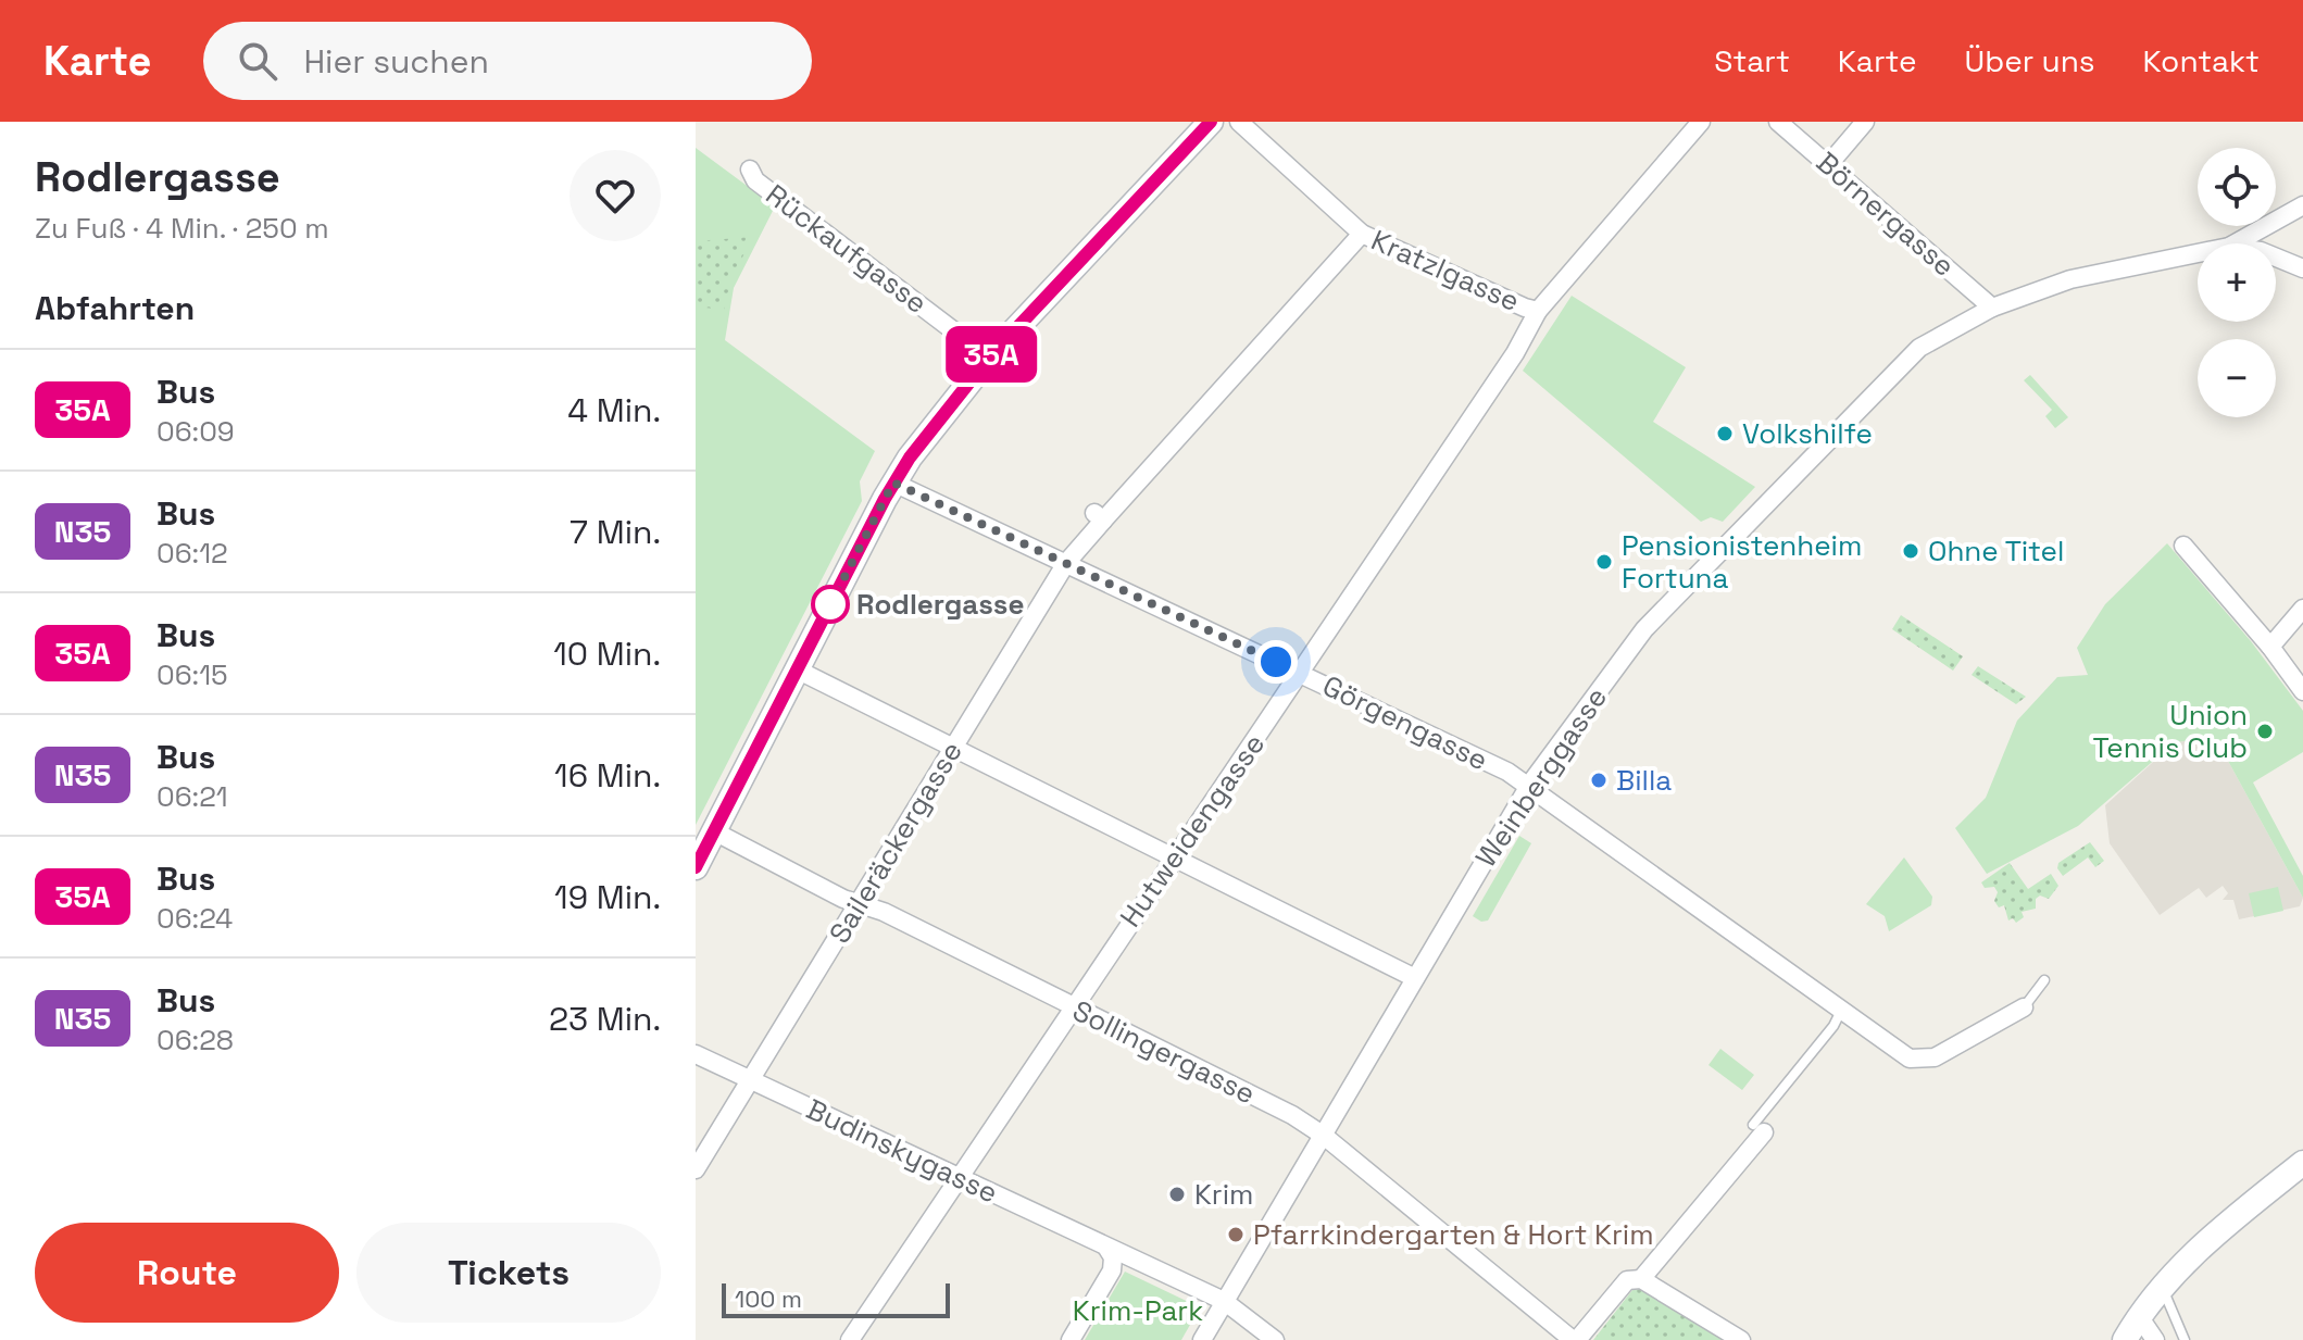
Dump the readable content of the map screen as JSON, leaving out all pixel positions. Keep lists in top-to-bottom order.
{
  "streets": {
    "street": [
      "Börnergasse",
      "Rückaufgasse",
      "Kratzlgasse",
      "Görgengasse",
      "Weinberggasse",
      "Hutweidengasse",
      "Saileräckergasse",
      "Sollingergasse",
      "Budinskygasse"
    ]
  },
  "crossings": [
    ["Börnergasse", "Weinberggasse"],
    ["Kratzlgasse", "Hutweidengasse"],
    ["Kratzlgasse", "Saileräckergasse"],
    ["Görgengasse", "Weinberggasse"],
    ["Görgengasse", "Hutweidengasse"],
    ["Görgengasse", "Saileräckergasse"],
    ["Weinberggasse", "Sollingergasse"],
    ["Weinberggasse", "Budinskygasse"],
    ["Hutweidengasse", "Sollingergasse"],
    ["Hutweidengasse", "Budinskygasse"],
    ["Saileräckergasse", "Sollingergasse"],
    ["Saileräckergasse", "Budinskygasse"]
  ],
  "parks": ["Krim-Park"],
  "places": [
    "Volkshilfe",
    "Ohne Titel",
    "Pensionistenheim Fortuna",
    "Rodlergasse",
    "Union Tennis Club",
    "Billa",
    "Krim",
    "Pfarrkindergarten & Hort Krim"
  ],
  "lines": ["bus line 35A"],
  "scale_bar": "100 m",
  "page": {
    "header": "Karte",
    "search": "Hier suchen",
    "nav": [
      "Start",
      "Karte",
      "Über uns",
      "Kontakt"
    ],
    "heading": [
      ["Rodlergasse", "Zu Fuß · 4 Min. · 250 m"],
      "Abfahrten"
    ],
    "on_map": "35A",
    "map_buttons": ["+", "−"],
    "list": [
      {
        "mark": "35A",
        "name": "Bus",
        "note": "06:09",
        "value": "4 Min."
      },
      {
        "mark": "N35",
        "name": "Bus",
        "note": "06:12",
        "value": "7 Min."
      },
      {
        "mark": "35A",
        "name": "Bus",
        "note": "06:15",
        "value": "10 Min."
      },
      {
        "mark": "N35",
        "name": "Bus",
        "note": "06:21",
        "value": "16 Min."
      },
      {
        "mark": "35A",
        "name": "Bus",
        "note": "06:24",
        "value": "19 Min."
      },
      {
        "mark": "N35",
        "name": "Bus",
        "note": "06:28",
        "value": "23 Min."
      }
    ],
    "buttons": ["Route", "Tickets"],
    "scale": "100 m"
  }
}
